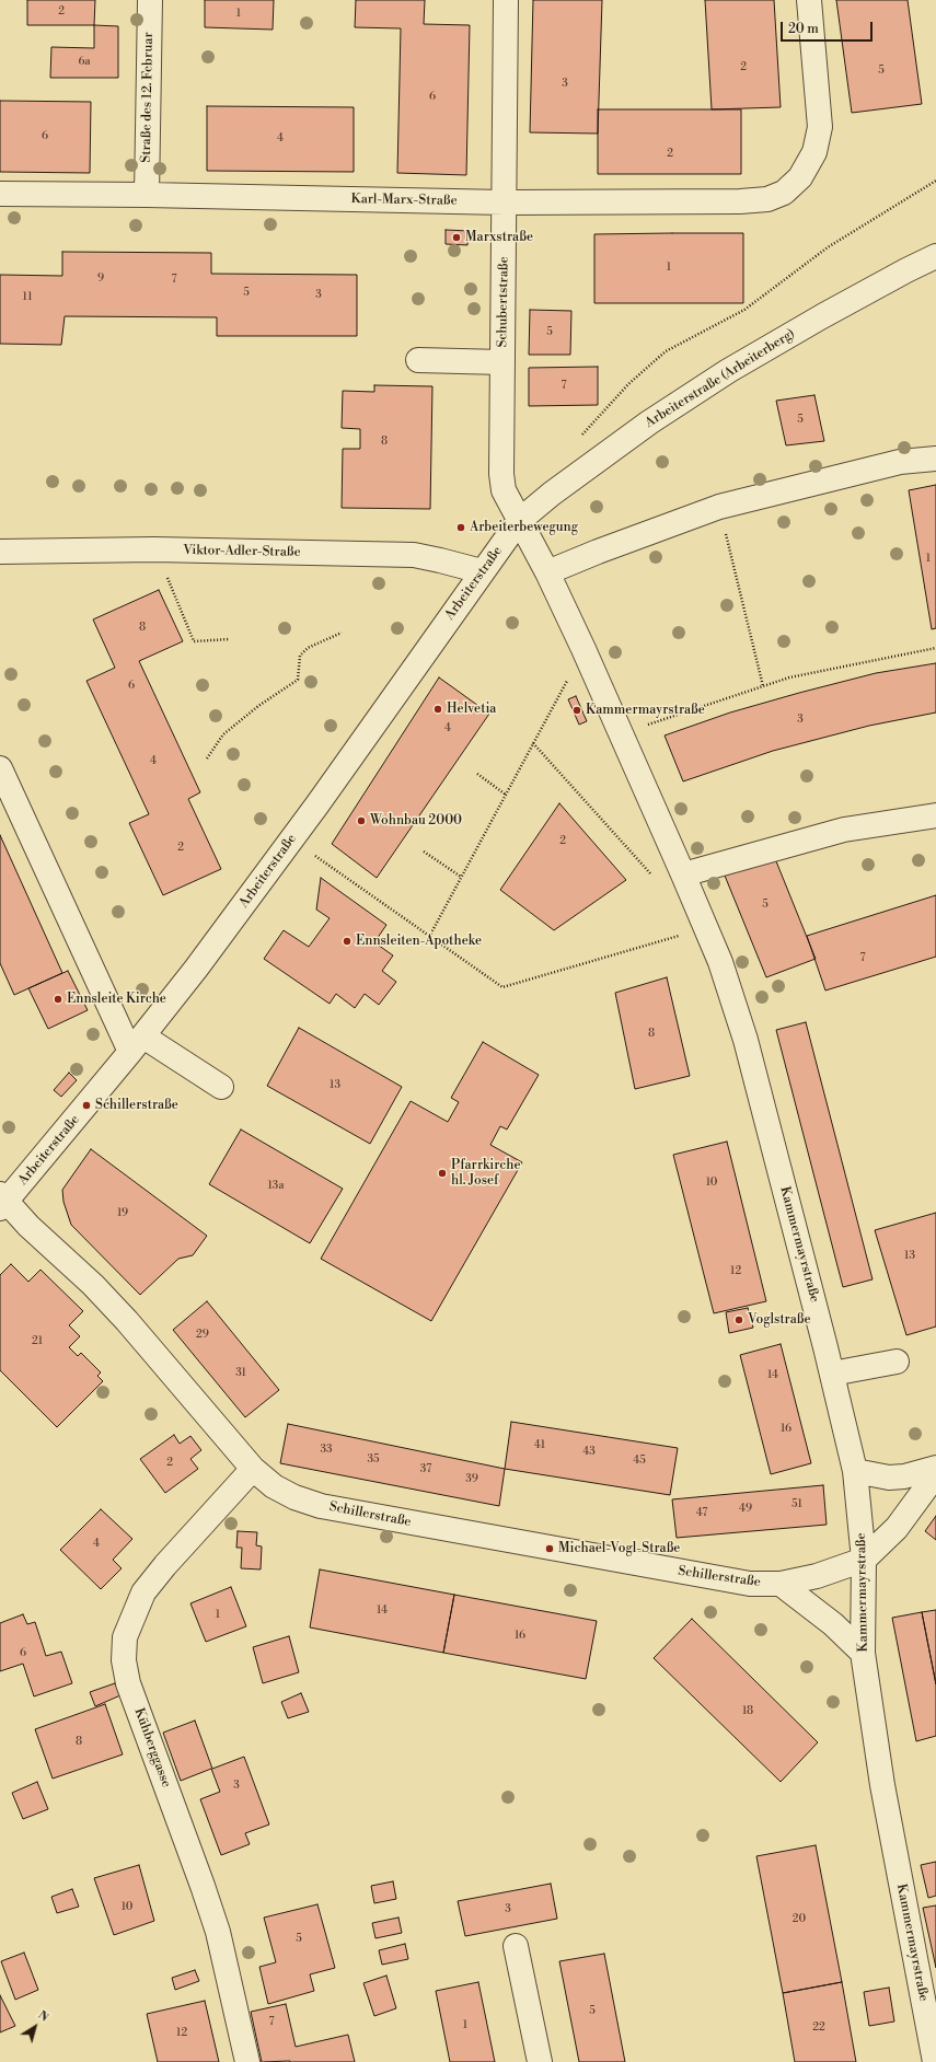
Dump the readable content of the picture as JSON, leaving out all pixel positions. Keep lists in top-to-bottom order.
{
  "streets": {
    "street": [
      "Straße des 12. Februar",
      "Karl-Marx-Straße",
      "Schubertstraße",
      "Arbeiterstraße (Arbeiterberg)",
      "Viktor-Adler-Straße",
      "Arbeiterstraße",
      "Kammermayrstraße",
      "Schillerstraße",
      "Kühberggasse"
    ]
  },
  "crossings": [
    ["Straße des 12. Februar", "Karl-Marx-Straße"],
    ["Karl-Marx-Straße", "Schubertstraße"],
    ["Schubertstraße", "Arbeiterstraße (Arbeiterberg)"],
    ["Schubertstraße", "Arbeiterstraße"],
    ["Schubertstraße", "Kammermayrstraße"],
    ["Arbeiterstraße (Arbeiterberg)", "Arbeiterstraße"],
    ["Arbeiterstraße (Arbeiterberg)", "Kammermayrstraße"],
    ["Viktor-Adler-Straße", "Arbeiterstraße"],
    ["Arbeiterstraße", "Kammermayrstraße"],
    ["Arbeiterstraße", "Schillerstraße"],
    ["Kammermayrstraße", "Schillerstraße"],
    ["Schillerstraße", "Kühberggasse"]
  ],
  "places": [
    "Marxstraße",
    "Arbeiterbewegung",
    "Helvetia",
    "Kammermayrstraße",
    "Wohnbau 2000",
    "Ennsleiten-Apotheke",
    "Ennsleite Kirche",
    "Schillerstraße",
    "Pfarrkirche hl. Josef",
    "Voglstraße",
    "Michael-Vogl-Straße"
  ],
  "house_numbers": [
    "2",
    "1",
    "6a",
    "2",
    "5",
    "3",
    "6",
    "6",
    "4",
    "2",
    "1",
    "9",
    "7",
    "5",
    "3",
    "11",
    "5",
    "7",
    "5",
    "8",
    "1",
    "8",
    "6",
    "3",
    "4",
    "4",
    "2",
    "2",
    "5",
    "7",
    "8",
    "13",
    "10",
    "13a",
    "19",
    "13",
    "12",
    "29",
    "21",
    "31",
    "14",
    "16",
    "41",
    "33",
    "43",
    "35",
    "45",
    "2",
    "37",
    "39",
    "51",
    "49",
    "47",
    "4",
    "14",
    "1",
    "16",
    "6",
    "18",
    "8",
    "3",
    "10",
    "3",
    "20",
    "5",
    "5",
    "7",
    "1",
    "22",
    "12"
  ],
  "scale_bar": "20 m",
  "north": "top right"
}
